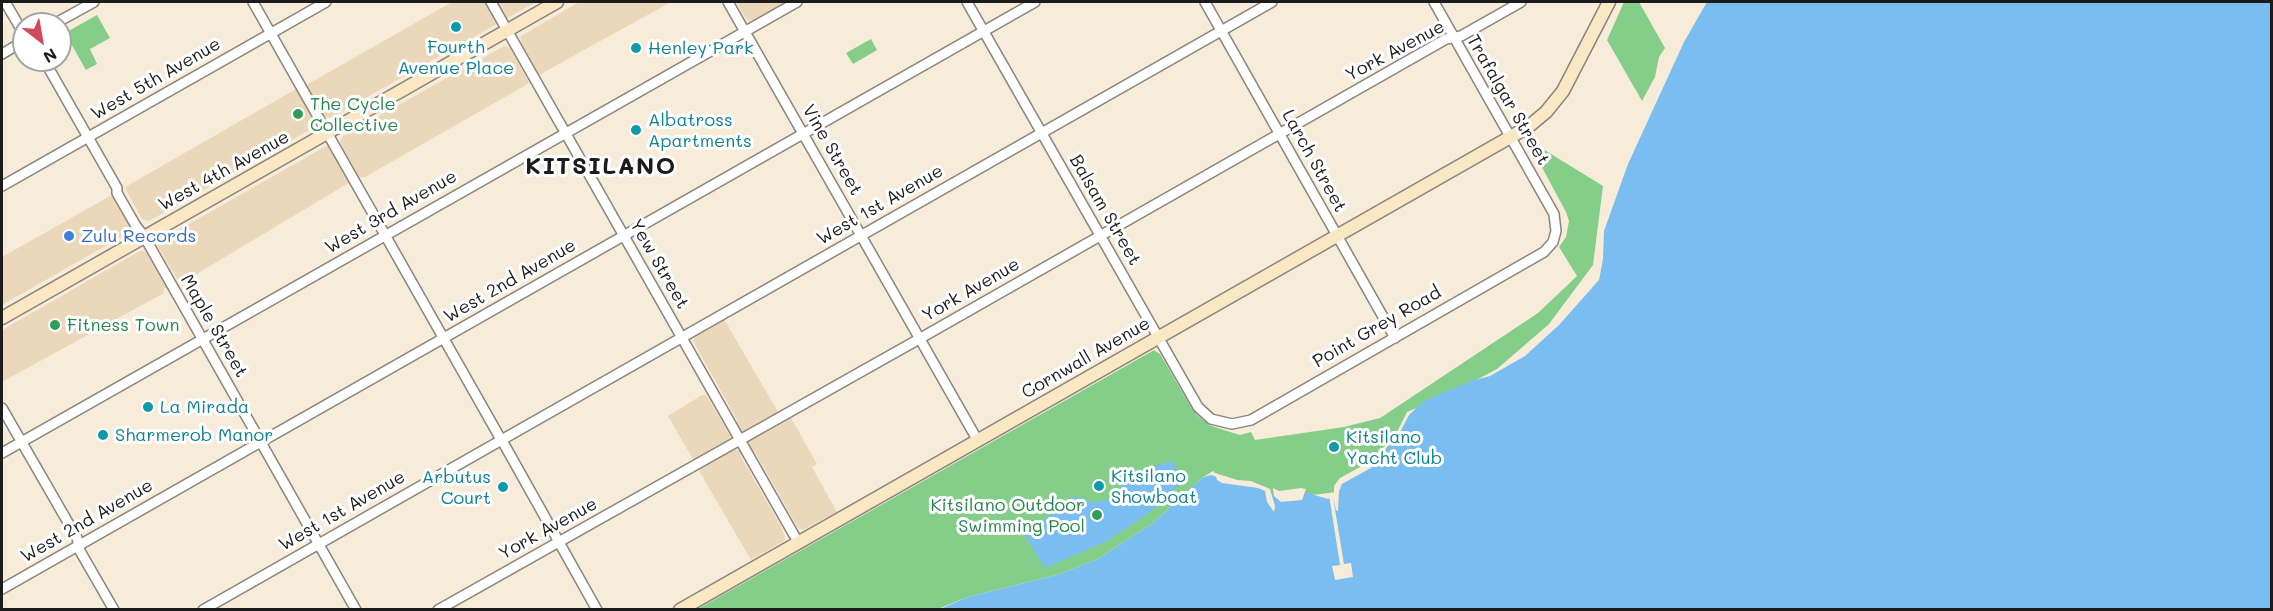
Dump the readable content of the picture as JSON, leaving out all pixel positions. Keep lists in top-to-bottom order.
{
  "streets": {
    "main road": ["West 4th Avenue", "Cornwall Avenue"],
    "street": [
      "York Avenue",
      "West 5th Avenue",
      "Trafalgar Street",
      "Vine Street",
      "Larch Street",
      "West 1st Avenue",
      "Balsam Street",
      "West 3rd Avenue",
      "Yew Street",
      "West 2nd Avenue",
      "Maple Street",
      "Point Grey Road"
    ]
  },
  "crossings": [
    ["York Avenue", "Trafalgar Street"],
    ["York Avenue", "Vine Street"],
    ["York Avenue", "Larch Street"],
    ["York Avenue", "Balsam Street"],
    ["York Avenue", "Yew Street"],
    ["West 5th Avenue", "Maple Street"],
    ["Trafalgar Street", "Point Grey Road"],
    ["Trafalgar Street", "Cornwall Avenue"],
    ["Vine Street", "West 1st Avenue"],
    ["Vine Street", "West 3rd Avenue"],
    ["Vine Street", "West 2nd Avenue"],
    ["Vine Street", "Cornwall Avenue"],
    ["Larch Street", "West 1st Avenue"],
    ["Larch Street", "Point Grey Road"],
    ["Larch Street", "Cornwall Avenue"],
    ["West 4th Avenue", "Yew Street"],
    ["West 4th Avenue", "Maple Street"],
    ["West 1st Avenue", "Balsam Street"],
    ["West 1st Avenue", "Yew Street"],
    ["West 1st Avenue", "Maple Street"],
    ["Balsam Street", "West 2nd Avenue"],
    ["Balsam Street", "Point Grey Road"],
    ["Balsam Street", "Cornwall Avenue"],
    ["West 3rd Avenue", "Yew Street"],
    ["West 3rd Avenue", "Maple Street"],
    ["Yew Street", "West 2nd Avenue"],
    ["Yew Street", "Cornwall Avenue"],
    ["West 2nd Avenue", "Maple Street"]
  ],
  "districts": ["KITSILANO"],
  "places": [
    "Fourth Avenue Place",
    "Henley Park",
    "The Cycle Collective",
    "Albatross Apartments",
    "Zulu Records",
    "Fitness Town",
    "La Mirada",
    "Sharmerob Manor",
    "Kitsilano Yacht Club",
    "Kitsilano Showboat",
    "Arbutus Court",
    "Kitsilano Outdoor Swimming Pool"
  ],
  "north": "bottom right"
}
